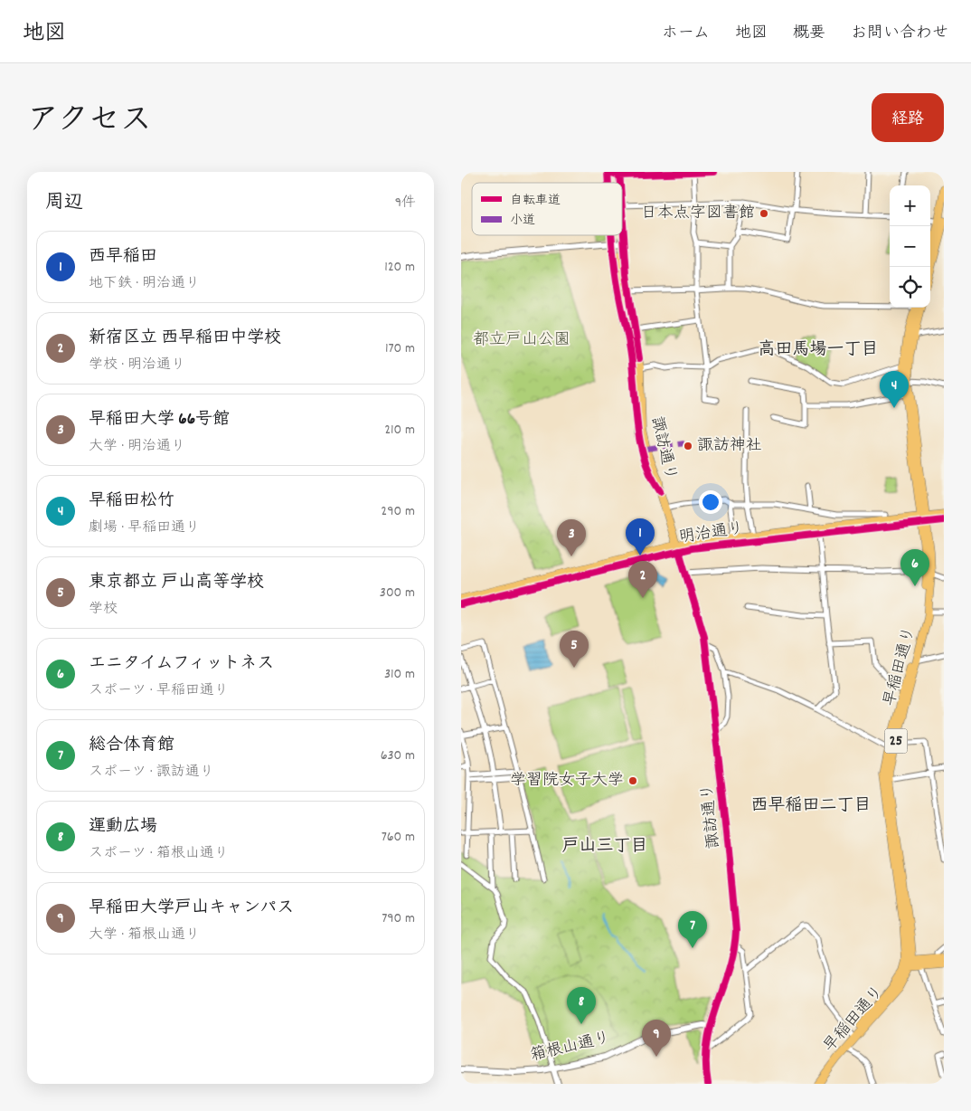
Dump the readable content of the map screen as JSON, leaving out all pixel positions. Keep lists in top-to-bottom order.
{
  "streets": {
    "main road": [
      "諏訪通り",
      "明治通り",
      "早稲田通り",
      "25"
    ],
    "street": ["箱根山通り"]
  },
  "crossings": [
    ["諏訪通り", "明治通り"],
    ["諏訪通り", "箱根山通り"],
    ["明治通り", "早稲田通り"]
  ],
  "districts": ["高田馬場一丁目", "西早稲田二丁目", "戸山三丁目"],
  "parks": ["都立戸山公園"],
  "places": ["日本点字図書館", "諏訪神社", "学習院女子大学"],
  "legend": ["自転車道", "小道"],
  "page": {
    "header": "地図",
    "nav": [
      "ホーム",
      "地図",
      "概要",
      "お問い合わせ"
    ],
    "title": "アクセス",
    "buttons": "経路",
    "heading": ["周辺", "9件"],
    "map_buttons": ["+", "−"],
    "list": [
      {
        "mark": "1",
        "name": "西早稲田",
        "note": "地下鉄 · 明治通り",
        "value": "120 m"
      },
      {
        "mark": "2",
        "name": "新宿区立 西早稲田中学校",
        "note": "学校 · 明治通り",
        "value": "170 m"
      },
      {
        "mark": "3",
        "name": "早稲田大学 66号館",
        "note": "大学 · 明治通り",
        "value": "210 m"
      },
      {
        "mark": "4",
        "name": "早稲田松竹",
        "note": "劇場 · 早稲田通り",
        "value": "290 m"
      },
      {
        "mark": "5",
        "name": "東京都立 戸山高等学校",
        "note": "学校",
        "value": "300 m"
      },
      {
        "mark": "6",
        "name": "エニタイムフィットネス",
        "note": "スポーツ · 早稲田通り",
        "value": "310 m"
      },
      {
        "mark": "7",
        "name": "総合体育館",
        "note": "スポーツ · 諏訪通り",
        "value": "630 m"
      },
      {
        "mark": "8",
        "name": "運動広場",
        "note": "スポーツ · 箱根山通り",
        "value": "760 m"
      },
      {
        "mark": "9",
        "name": "早稲田大学戸山キャンパス",
        "note": "大学 · 箱根山通り",
        "value": "790 m"
      }
    ],
    "pins": [
      "4",
      "1",
      "3",
      "6",
      "2",
      "5",
      "7",
      "8",
      "9"
    ]
  }
}
